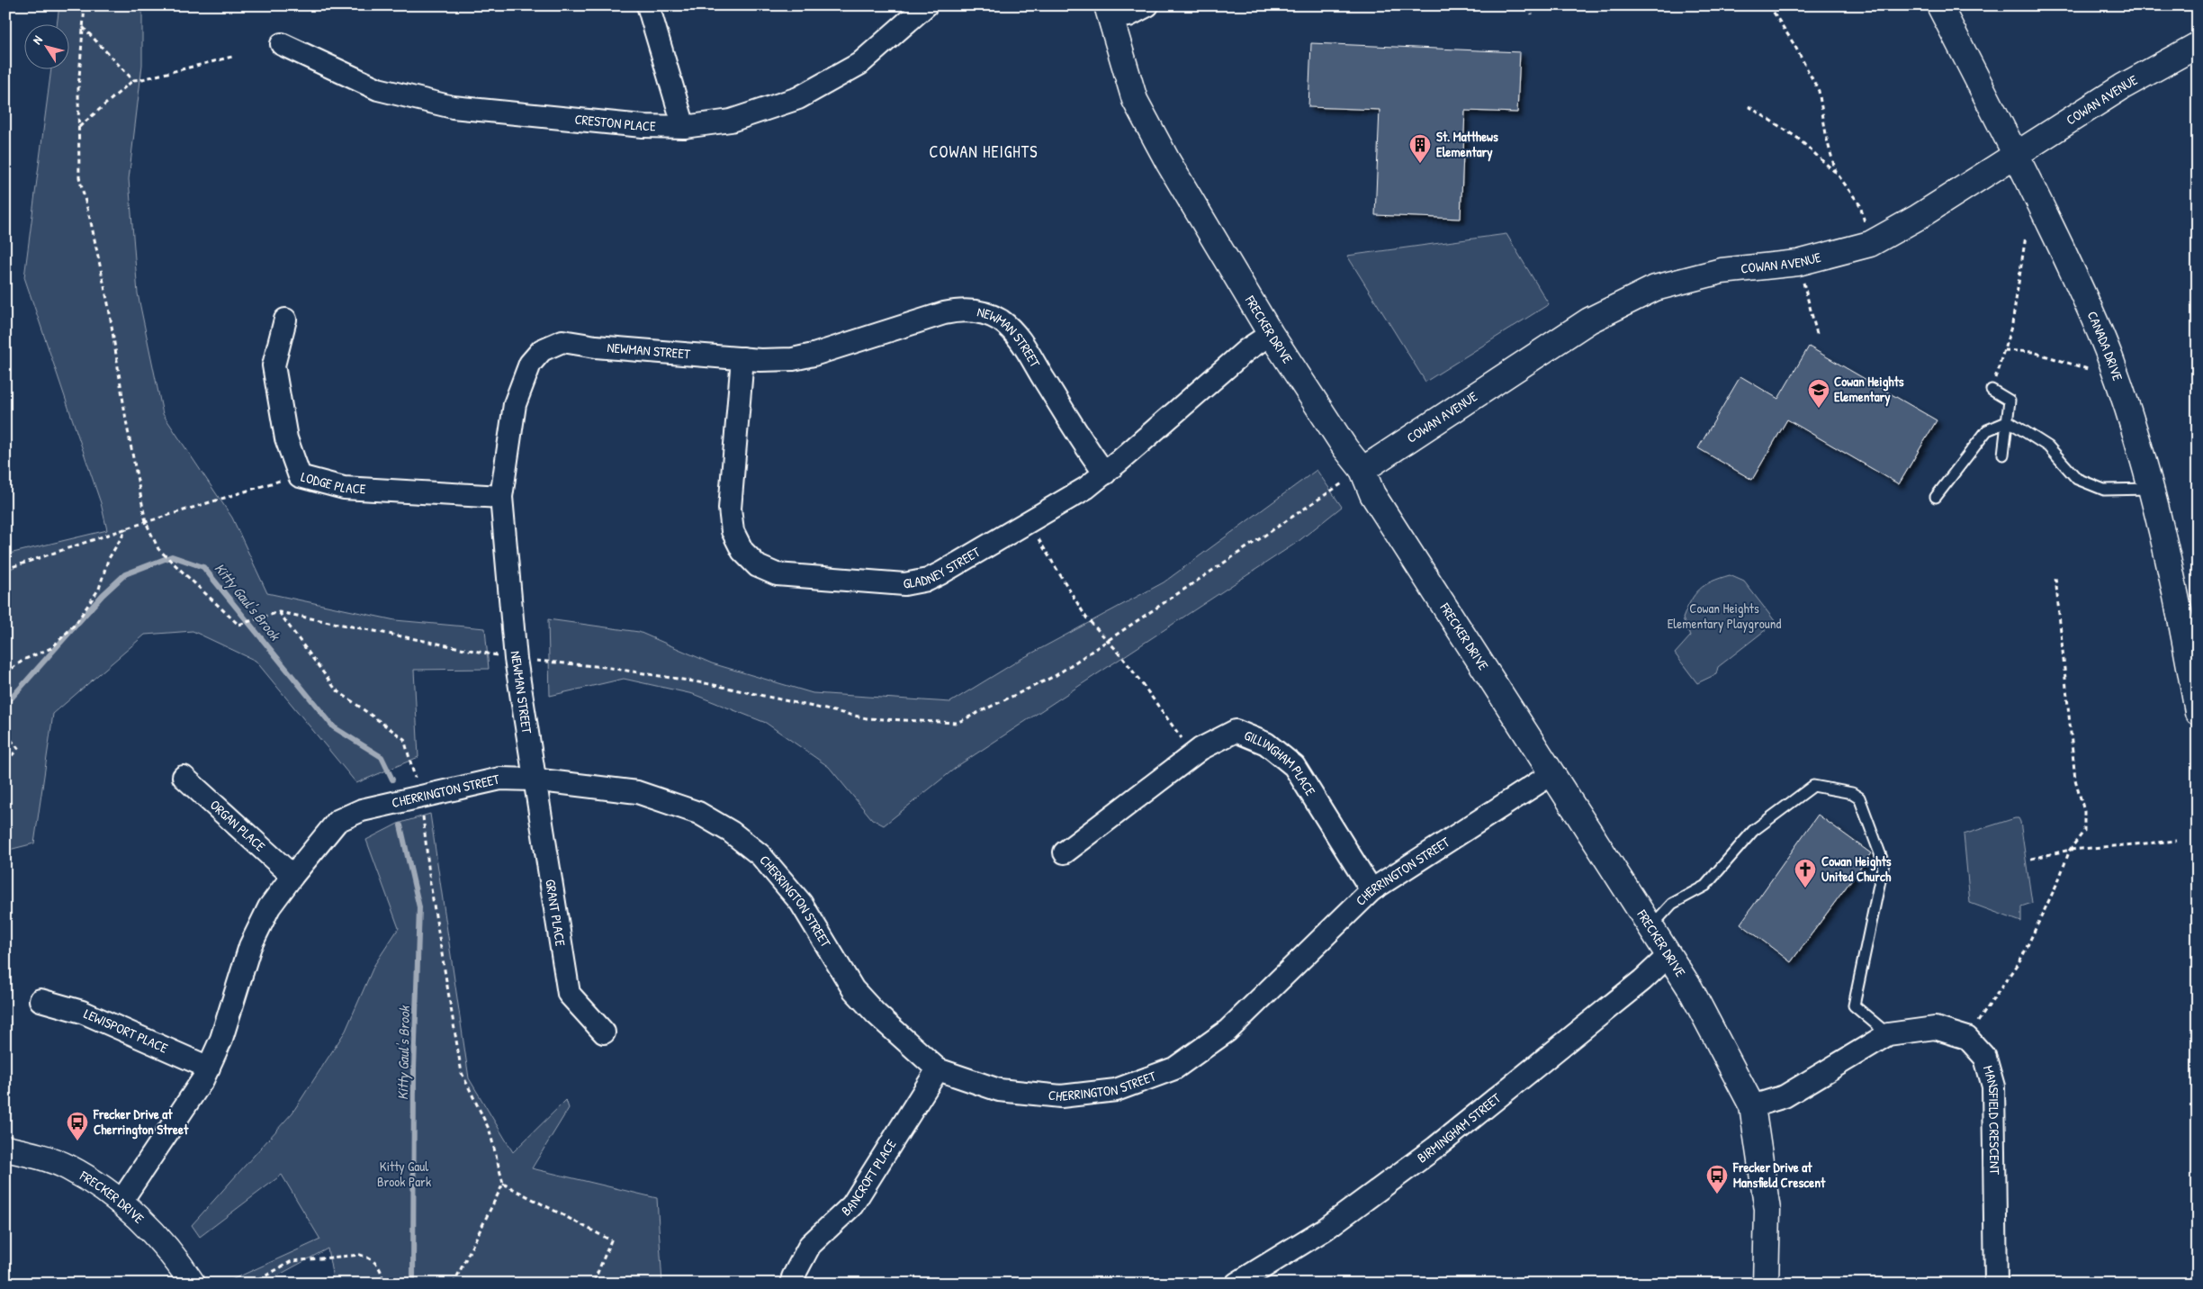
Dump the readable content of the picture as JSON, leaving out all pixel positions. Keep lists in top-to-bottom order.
{
  "streets": {
    "street": [
      "COWAN AVENUE",
      "CRESTON PLACE",
      "FRECKER DRIVE",
      "NEWMAN STREET",
      "CANADA DRIVE",
      "LODGE PLACE",
      "GLADNEY STREET",
      "GILLINGHAM PLACE",
      "CHERRINGTON STREET",
      "ORGAN PLACE",
      "GRANT PLACE",
      "LEWISPORT PLACE",
      "MANSFIELD CRESCENT",
      "BIRMINGHAM STREET",
      "BANCROFT PLACE"
    ]
  },
  "crossings": [
    ["COWAN AVENUE", "FRECKER DRIVE"],
    ["COWAN AVENUE", "CANADA DRIVE"],
    ["FRECKER DRIVE", "GLADNEY STREET"],
    ["FRECKER DRIVE", "CHERRINGTON STREET"],
    ["FRECKER DRIVE", "MANSFIELD CRESCENT"],
    ["FRECKER DRIVE", "BIRMINGHAM STREET"],
    ["NEWMAN STREET", "LODGE PLACE"],
    ["NEWMAN STREET", "GLADNEY STREET"],
    ["NEWMAN STREET", "CHERRINGTON STREET"],
    ["NEWMAN STREET", "GRANT PLACE"],
    ["GILLINGHAM PLACE", "CHERRINGTON STREET"],
    ["CHERRINGTON STREET", "ORGAN PLACE"],
    ["CHERRINGTON STREET", "GRANT PLACE"],
    ["CHERRINGTON STREET", "LEWISPORT PLACE"],
    ["CHERRINGTON STREET", "BANCROFT PLACE"]
  ],
  "districts": ["COWAN HEIGHTS"],
  "water": ["Kitty Gaul's Brook"],
  "parks": ["Cowan Heights Elementary Playground", "Kitty Gaul Brook Park"],
  "places": {
    "building": ["St. Matthews Elementary"],
    "school or university": ["Cowan Heights Elementary"],
    "church": ["Cowan Heights United Church"],
    "bus stop": ["Frecker Drive at Cherrington Street", "Frecker Drive at Mansfield Crescent"]
  },
  "north": "top left"
}
